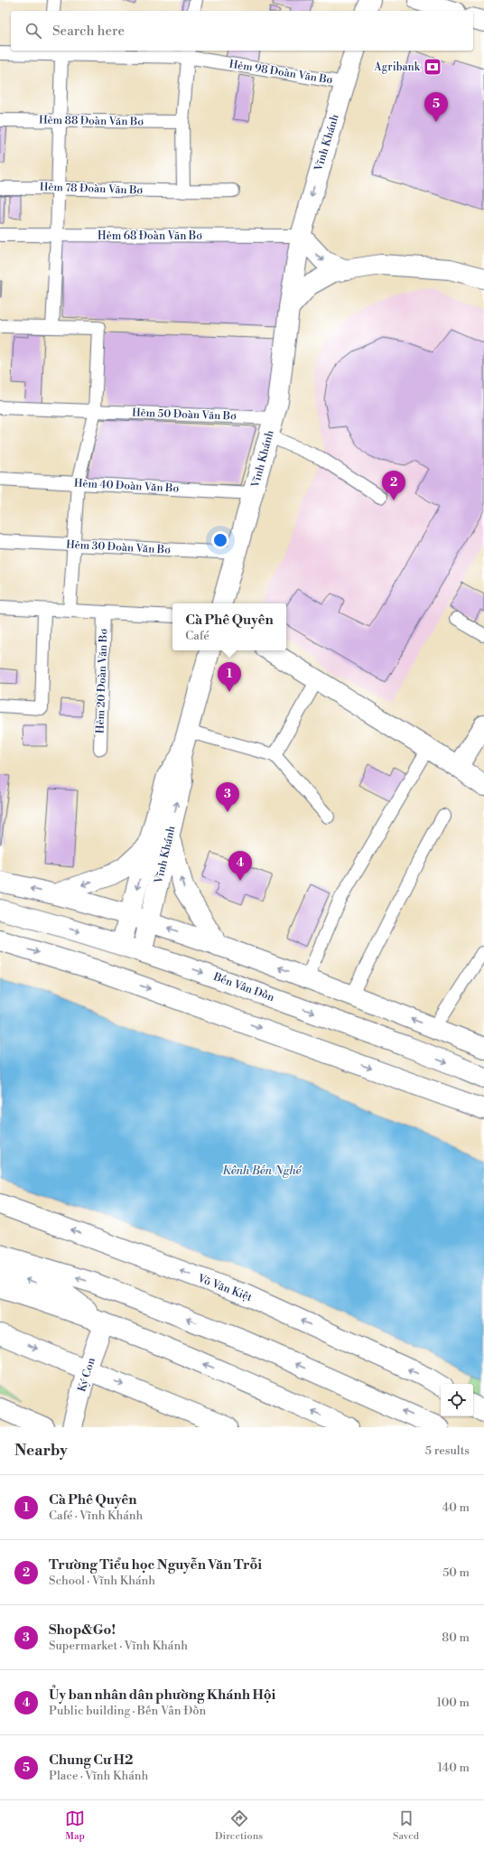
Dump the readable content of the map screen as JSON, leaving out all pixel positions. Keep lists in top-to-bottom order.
{
  "streets": {
    "main road": [
      "Vĩnh Khánh",
      "Bến Vân Đồn",
      "Võ Văn Kiệt",
      "Ký Con"
    ],
    "lane": [
      "Hẻm 98 Đoàn Văn Bơ",
      "Hẻm 88 Đoàn Văn Bơ",
      "Hẻm 78 Đoàn Văn Bơ",
      "Hẻm 68 Đoàn Văn Bơ",
      "Hẻm 50 Đoàn Văn Bơ",
      "Hẻm 40 Đoàn Văn Bơ",
      "Hẻm 30 Đoàn Văn Bơ",
      "Hẻm 20 Đoàn Văn Bơ"
    ]
  },
  "crossings": [
    ["Hẻm 98 Đoàn Văn Bơ", "Vĩnh Khánh"],
    ["Vĩnh Khánh", "Hẻm 68 Đoàn Văn Bơ"],
    ["Vĩnh Khánh", "Hẻm 50 Đoàn Văn Bơ"],
    ["Vĩnh Khánh", "Hẻm 40 Đoàn Văn Bơ"],
    ["Vĩnh Khánh", "Hẻm 30 Đoàn Văn Bơ"],
    ["Vĩnh Khánh", "Bến Vân Đồn"]
  ],
  "water": ["Kênh Bến Nghé"],
  "places": {
    "bank": ["Agribank"]
  },
  "page": {
    "search": "Search here",
    "pins": [
      "5",
      "2",
      "1",
      "3",
      "4"
    ],
    "popup": ["Cà Phê Quyên", "Café"],
    "heading": ["Nearby", "5 results"],
    "list": [
      {
        "mark": "1",
        "name": "Cà Phê Quyên",
        "note": "Café · Vĩnh Khánh",
        "value": "40 m"
      },
      {
        "mark": "2",
        "name": "Trường Tiểu học Nguyễn Văn Trỗi",
        "note": "School · Vĩnh Khánh",
        "value": "50 m"
      },
      {
        "mark": "3",
        "name": "Shop&Go!",
        "note": "Supermarket · Vĩnh Khánh",
        "value": "80 m"
      },
      {
        "mark": "4",
        "name": "Ủy ban nhân dân phường Khánh Hội",
        "note": "Public building · Bến Vân Đồn",
        "value": "100 m"
      },
      {
        "mark": "5",
        "name": "Chung Cư H2",
        "note": "Place · Vĩnh Khánh",
        "value": "140 m"
      }
    ],
    "nav": ["Map", "Directions", "Saved"]
  }
}
